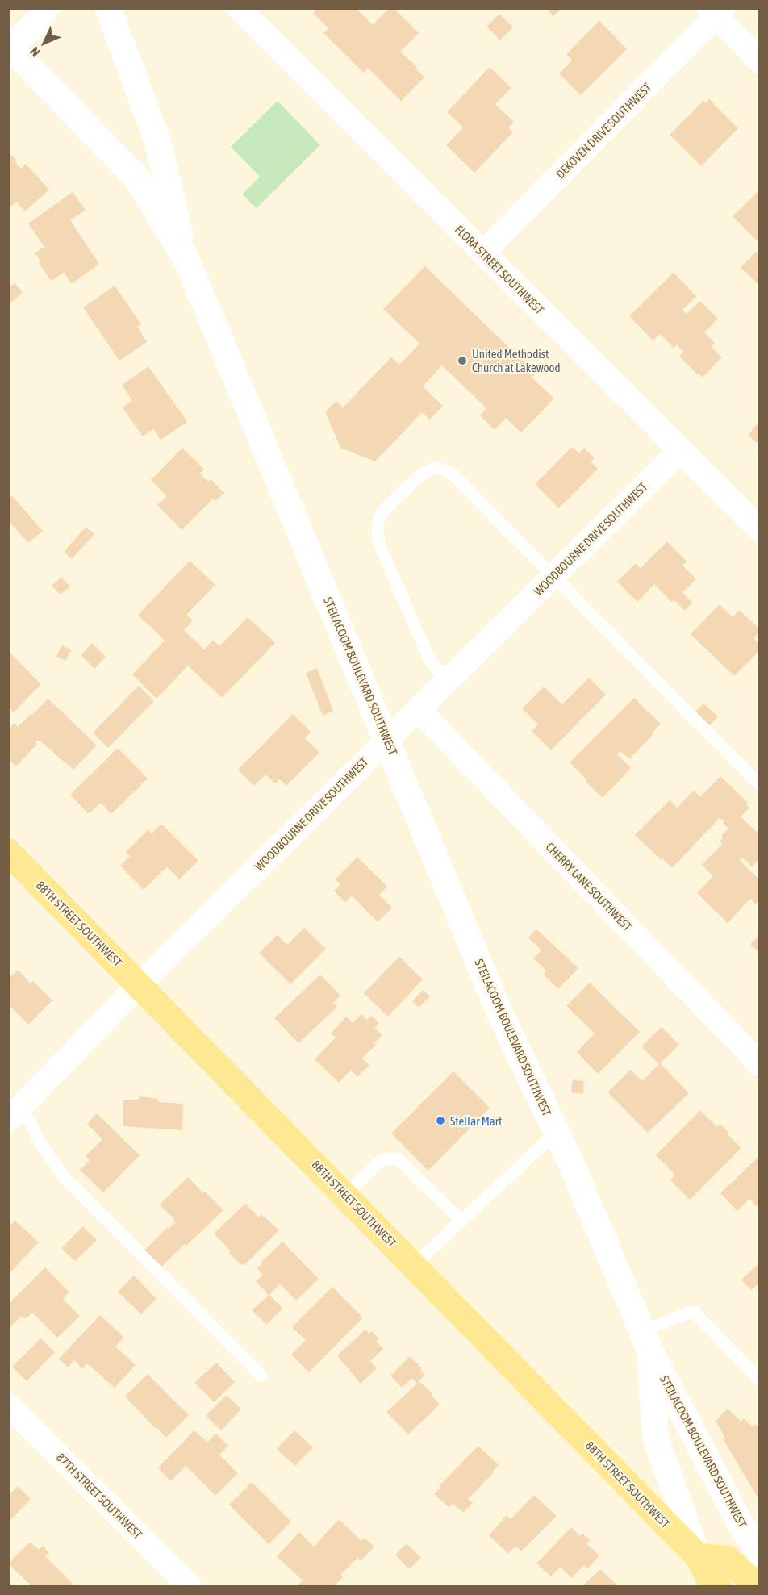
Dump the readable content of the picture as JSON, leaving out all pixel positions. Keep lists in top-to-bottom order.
{
  "streets": {
    "main road": ["STEILACOOM BOULEVARD SOUTHWEST", "88TH STREET SOUTHWEST"],
    "street": [
      "DEKOVEN DRIVE SOUTHWEST",
      "FLORA STREET SOUTHWEST",
      "WOODBOURNE DRIVE SOUTHWEST",
      "CHERRY LANE SOUTHWEST",
      "87TH STREET SOUTHWEST"
    ]
  },
  "crossings": [
    ["DEKOVEN DRIVE SOUTHWEST", "FLORA STREET SOUTHWEST"],
    ["FLORA STREET SOUTHWEST", "WOODBOURNE DRIVE SOUTHWEST"],
    ["WOODBOURNE DRIVE SOUTHWEST", "STEILACOOM BOULEVARD SOUTHWEST"],
    ["WOODBOURNE DRIVE SOUTHWEST", "CHERRY LANE SOUTHWEST"],
    ["WOODBOURNE DRIVE SOUTHWEST", "88TH STREET SOUTHWEST"],
    ["STEILACOOM BOULEVARD SOUTHWEST", "88TH STREET SOUTHWEST"]
  ],
  "places": ["United Methodist Church at Lakewood", "Stellar Mart"],
  "north": "bottom left"
}
